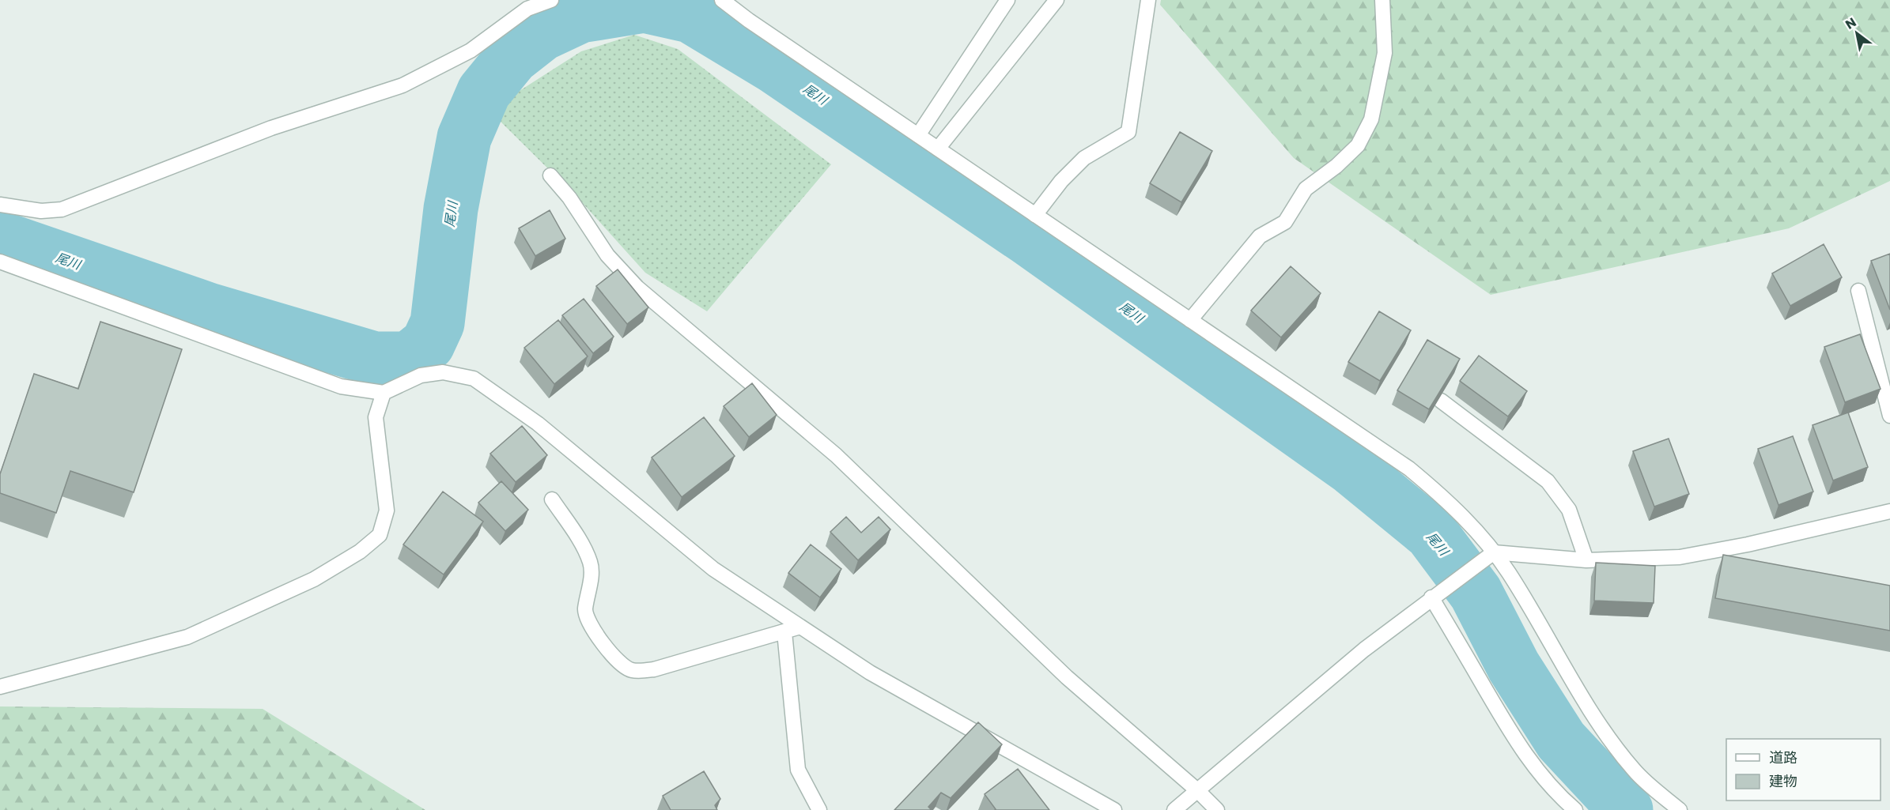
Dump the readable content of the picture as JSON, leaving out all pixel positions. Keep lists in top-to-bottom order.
{
  "water": ["尾川"],
  "legend": ["道路", "建物"],
  "north": "top left"
}
